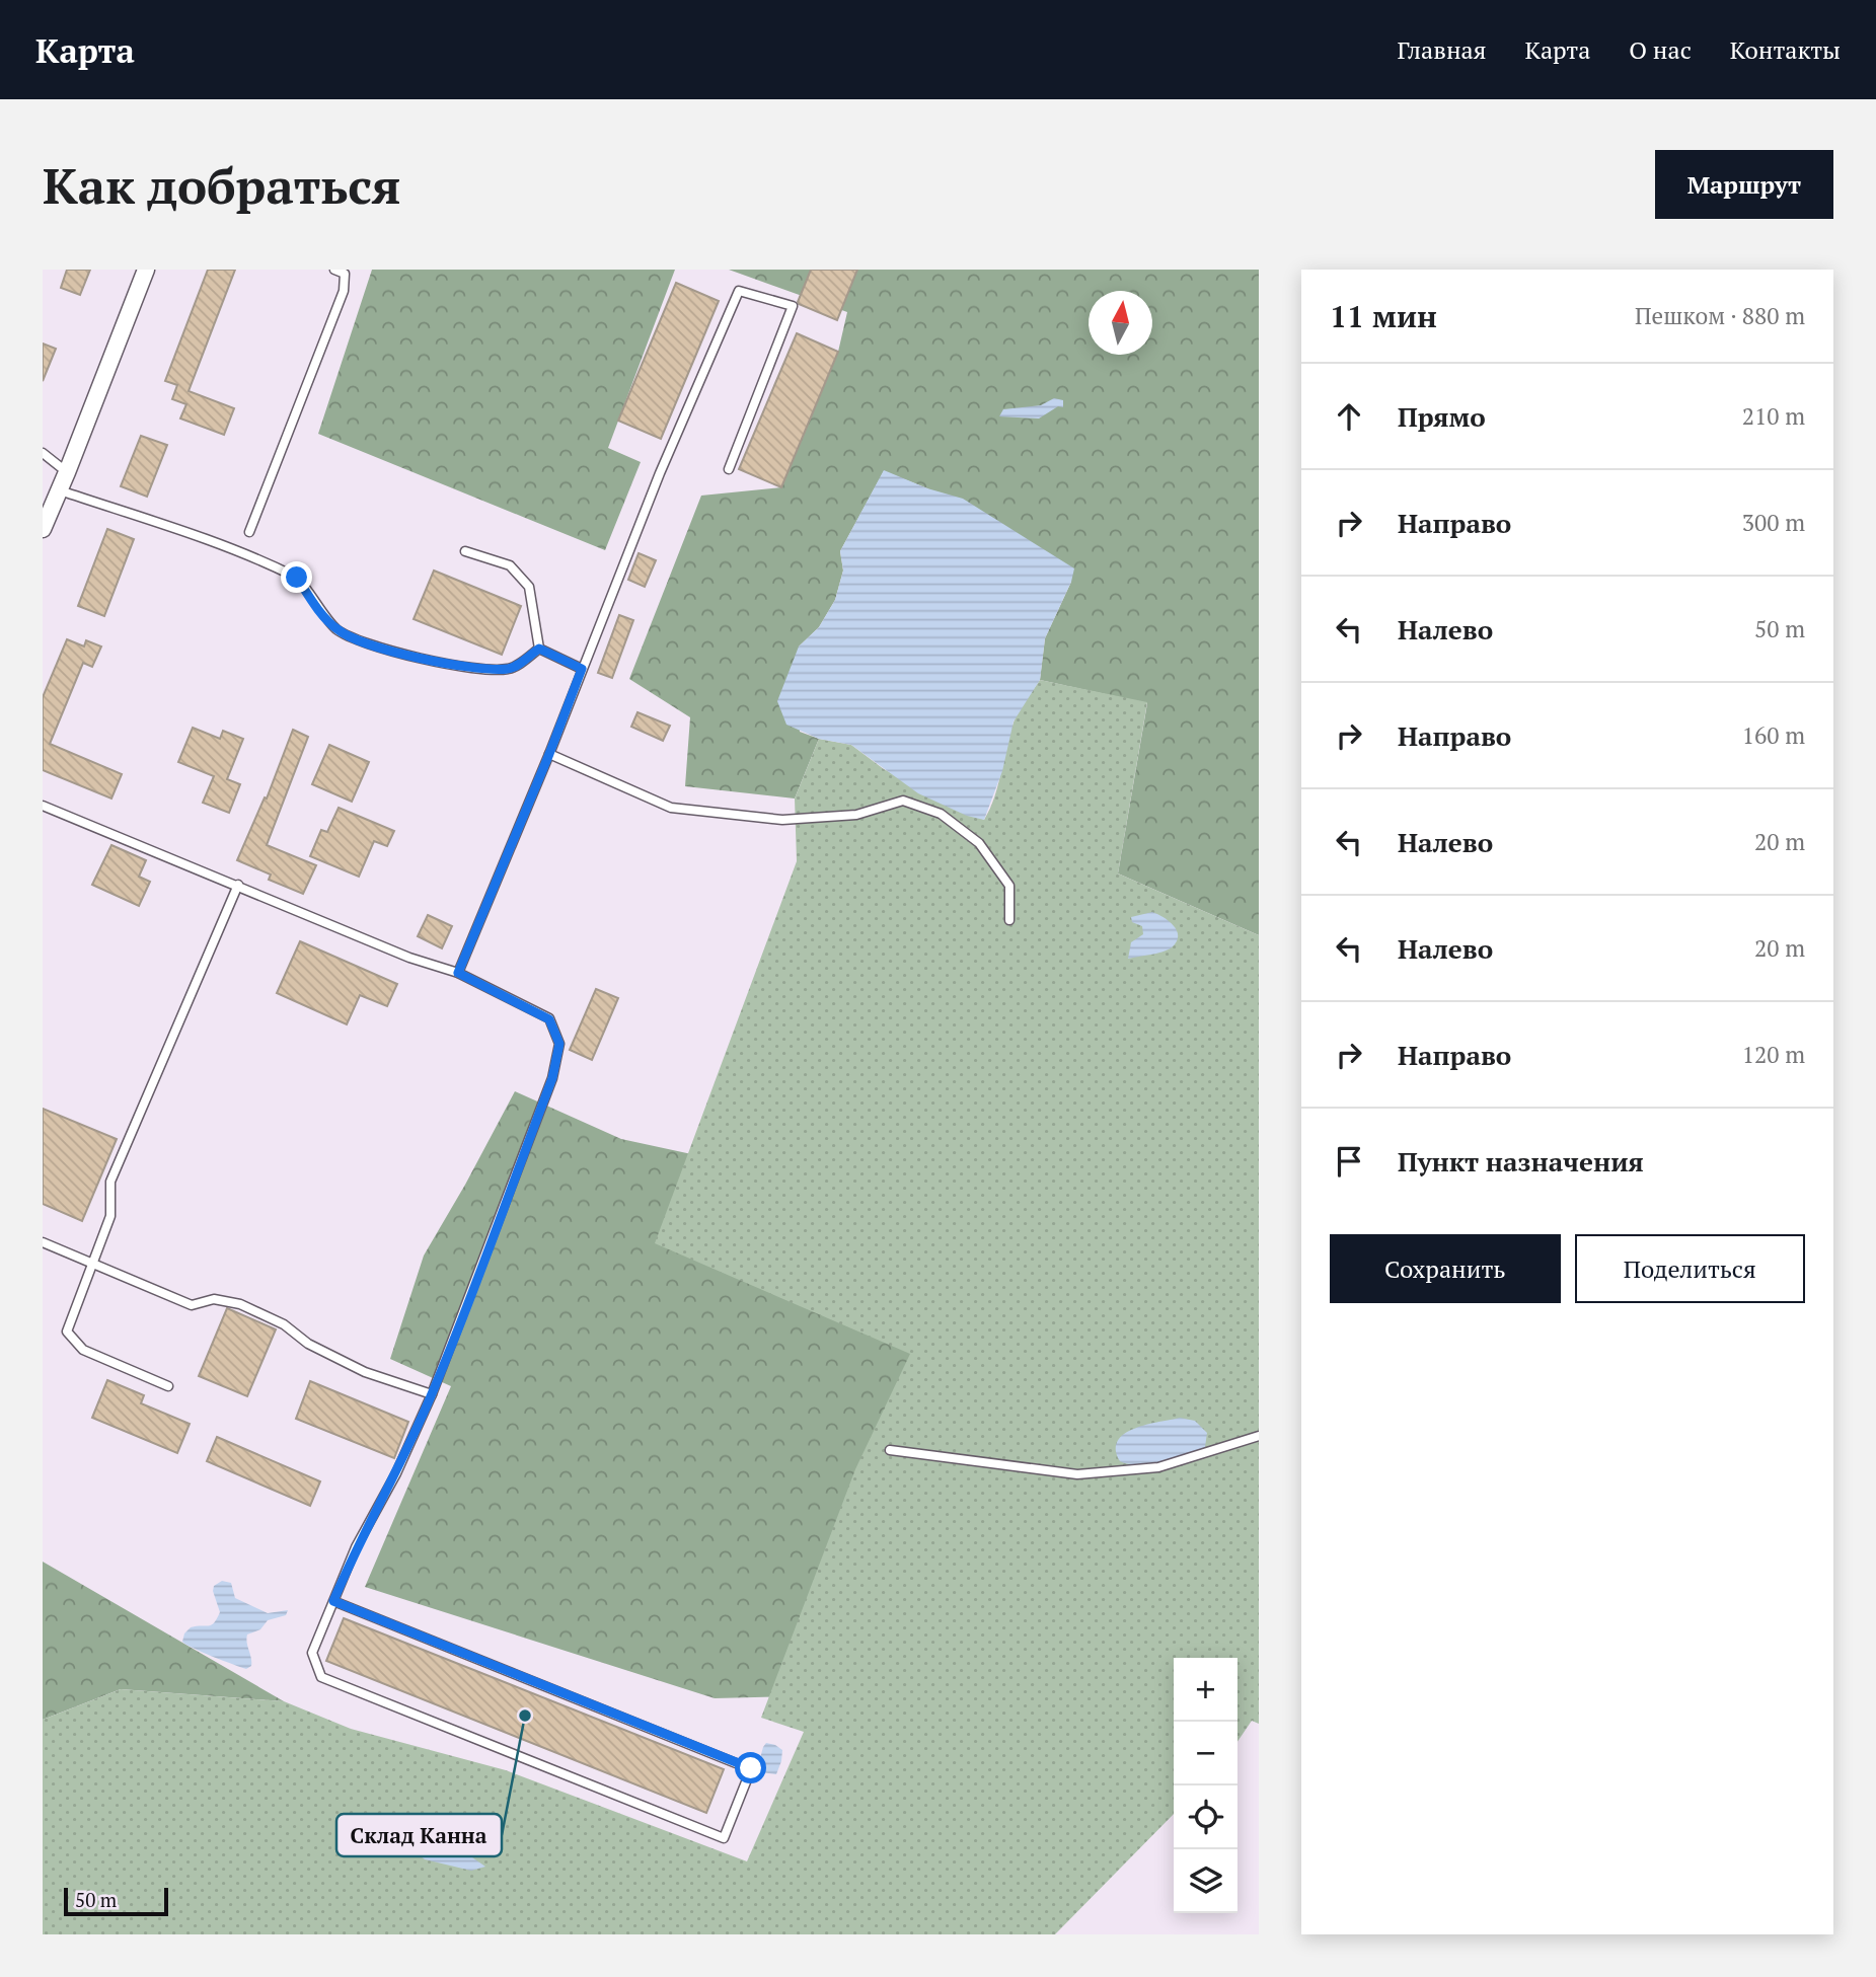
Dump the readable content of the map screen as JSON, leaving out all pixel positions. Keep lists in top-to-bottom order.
{
  "places": ["Склад Канна"],
  "scale_bar": "50 m",
  "north": "top",
  "page": {
    "header": "Карта",
    "nav": [
      "Главная",
      "Карта",
      "О нас",
      "Контакты"
    ],
    "buttons": [
      "Маршрут",
      ["Сохранить", "Поделиться"]
    ],
    "title": "Как добраться",
    "heading": ["11 мин", "Пешком · 880 m"],
    "list": [
      ["Прямо", "210 m"],
      ["Направо", "300 m"],
      ["Налево", "50 m"],
      ["Направо", "160 m"],
      ["Налево", "20 m"],
      ["Налево", "20 m"],
      ["Направо", "120 m"],
      "Пункт назначения"
    ],
    "map_buttons": ["+", "−"],
    "scale": "50 m"
  }
}
